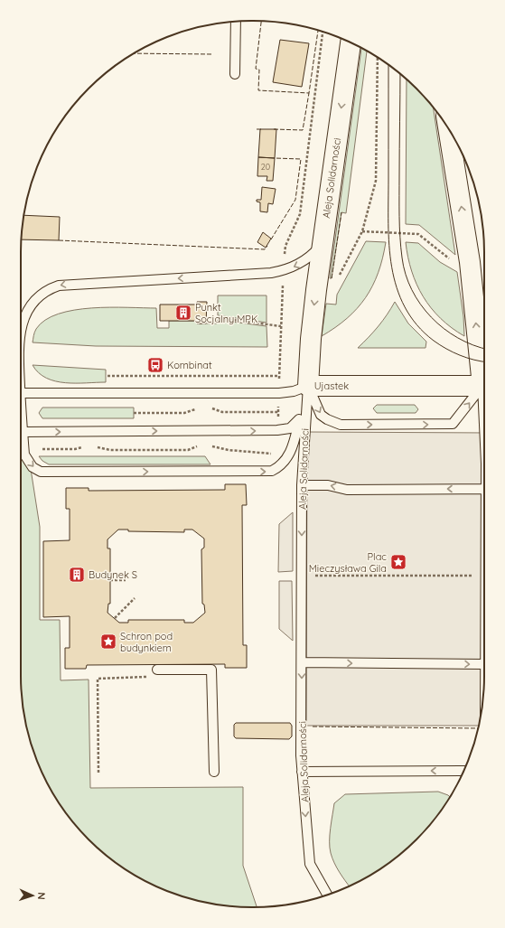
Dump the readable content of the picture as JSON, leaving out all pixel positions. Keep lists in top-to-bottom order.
{
  "streets": {
    "street": ["Aleja Solidarności", "Ujastek"]
  },
  "crossings": [
    ["Aleja Solidarności", "Ujastek"]
  ],
  "places": {
    "building": ["Punkt Socjalny MPK", "Budynek S"],
    "bus stop": ["Kombinat"],
    "place": ["Plac Mieczysława Gila", "Schron pod budynkiem"]
  },
  "house_numbers": ["20"],
  "north": "right"
}
